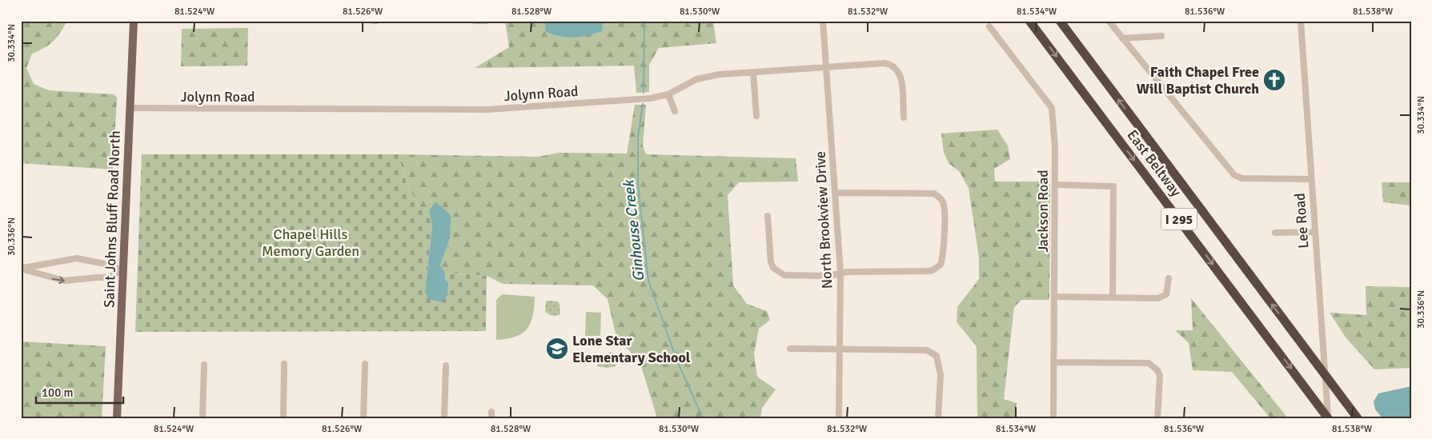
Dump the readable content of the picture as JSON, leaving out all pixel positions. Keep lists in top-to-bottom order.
{
  "streets": {
    "highway": ["East Beltway", "I 295"],
    "main road": ["Saint Johns Bluff Road North"],
    "street": [
      "Jolynn Road",
      "Jackson Road",
      "North Brookview Drive",
      "Lee Road"
    ]
  },
  "crossings": [
    ["Jolynn Road", "Saint Johns Bluff Road North"],
    ["Jolynn Road", "North Brookview Drive"],
    ["East Beltway", "Lee Road"]
  ],
  "water": ["Ginhouse Creek"],
  "parks": ["Chapel Hills Memory Garden"],
  "places": {
    "church": ["Faith Chapel Free Will Baptist Church"],
    "school or university": ["Lone Star Elementary School"]
  },
  "scale_bar": "100 m",
  "coordinates": [
    "81.524°W",
    "81.526°W",
    "81.528°W",
    "81.530°W",
    "81.532°W",
    "81.534°W",
    "81.536°W",
    "81.538°W",
    "30.334°N",
    "30.336°N"
  ]
}
